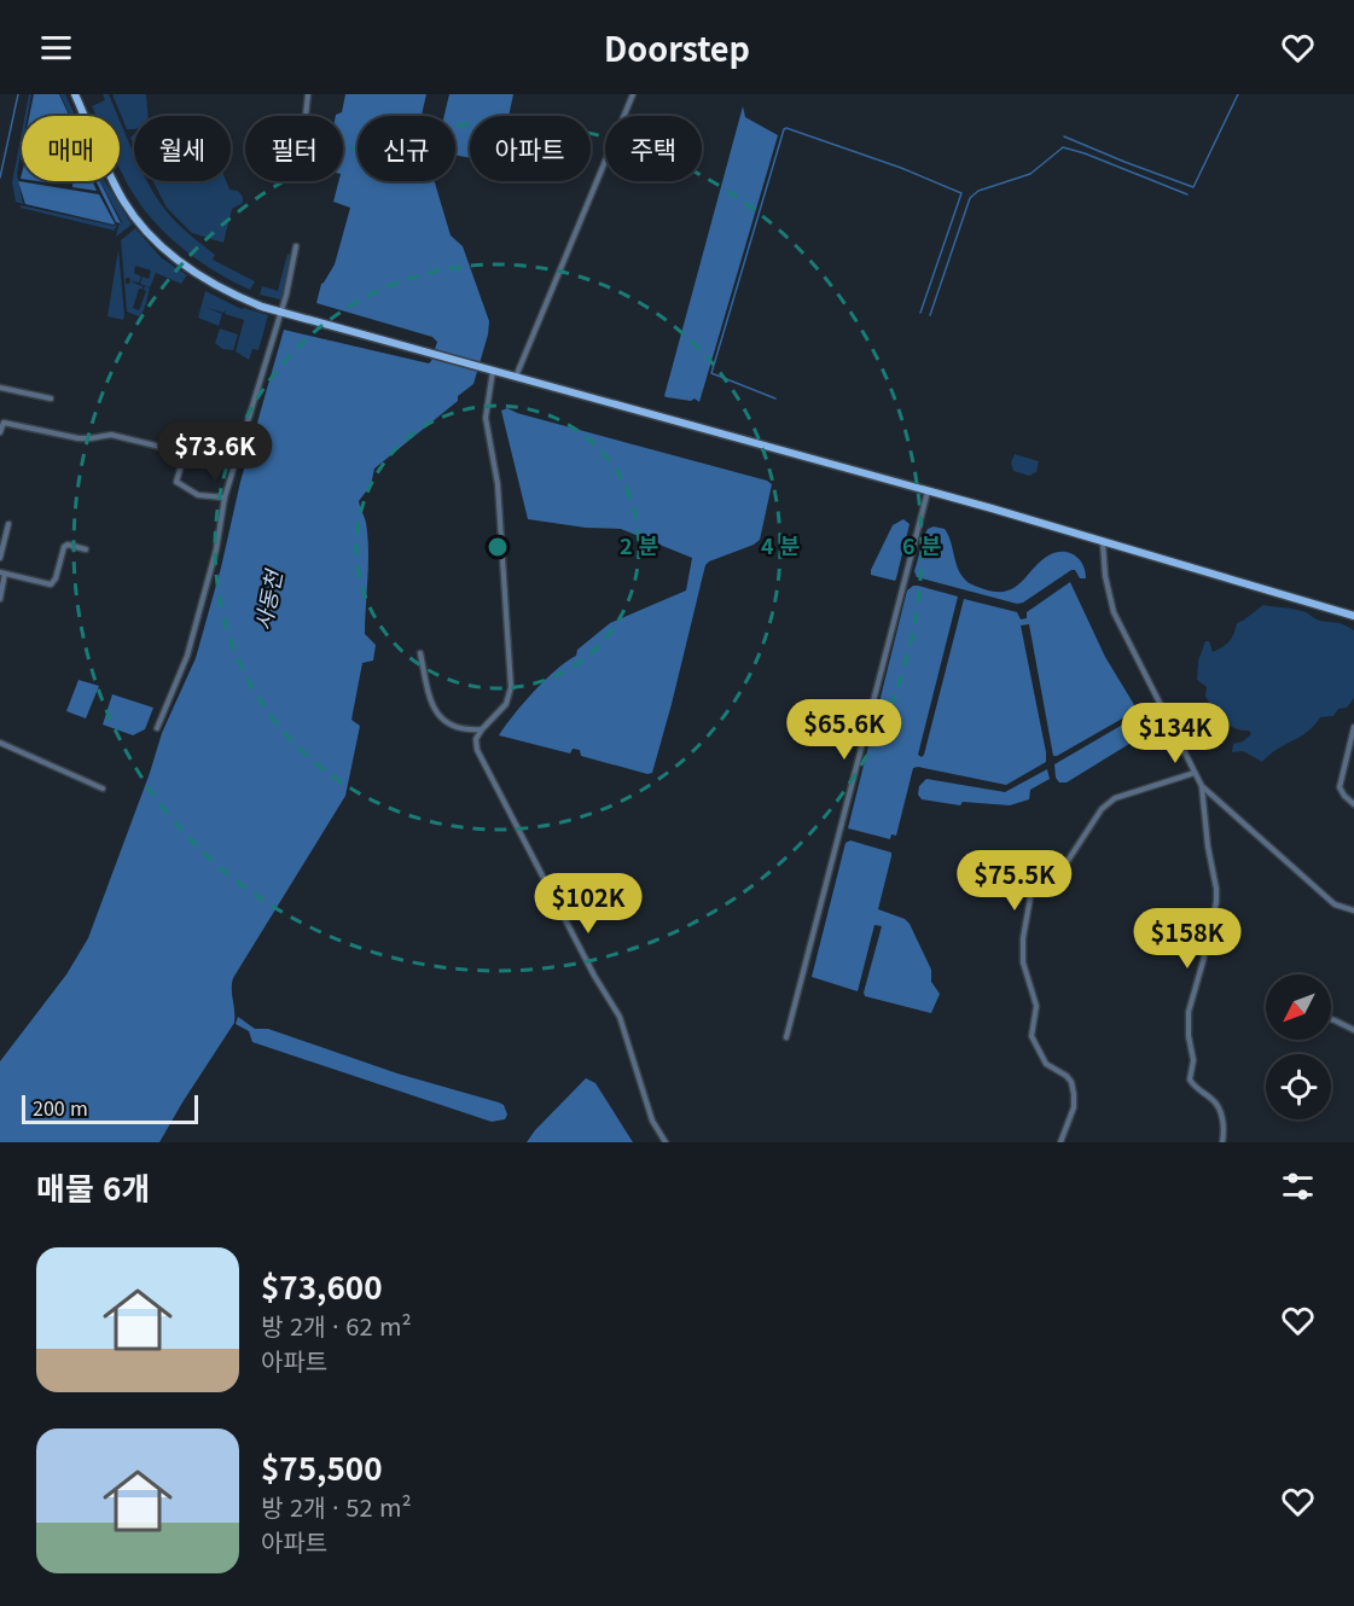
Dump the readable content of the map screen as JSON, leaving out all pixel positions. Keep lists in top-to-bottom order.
{
  "water": ["사동천"],
  "scale_bar": "200 m",
  "north": "bottom left",
  "page": {
    "header": "Doorstep",
    "chip": [
      "매매",
      "월세",
      "필터",
      "신규",
      "아파트",
      "주택"
    ],
    "price": [
      "$73.6K",
      "$65.6K",
      "$134K",
      "$75.5K",
      "$102K",
      "$158K"
    ],
    "scale": "200 m",
    "heading": "매물 6개",
    "list": [
      {
        "name": "$73,600",
        "note": "방 2개 · 62 m² · 아파트"
      },
      {
        "name": "$75,500",
        "note": "방 2개 · 52 m² · 아파트"
      }
    ]
  },
  "rings": ["2 분", "4 분", "6 분"]
}
